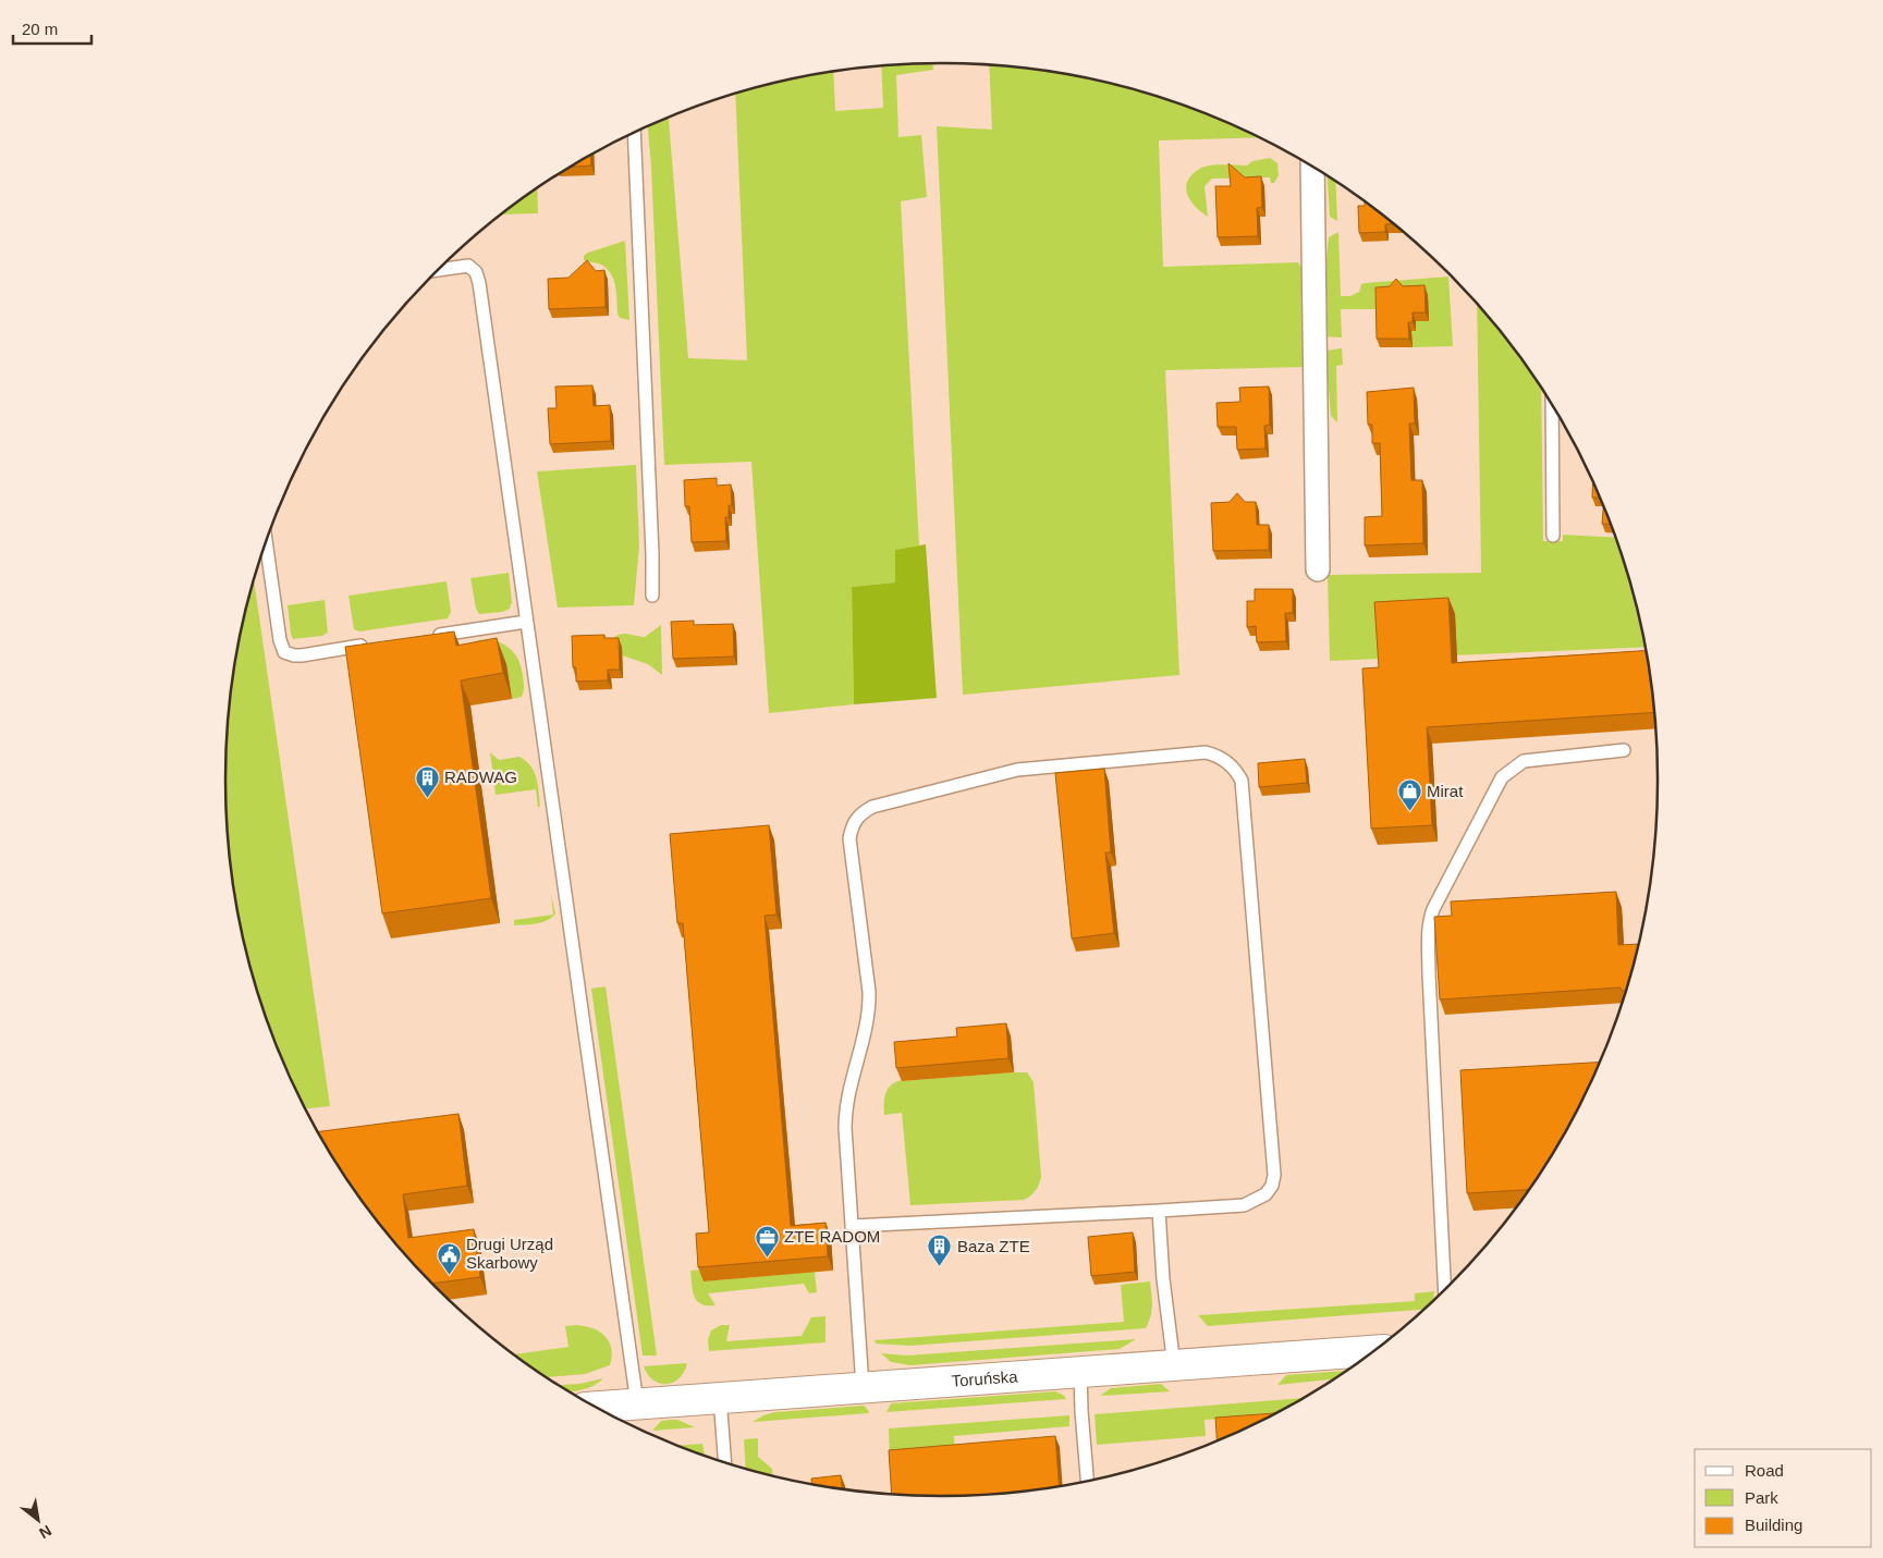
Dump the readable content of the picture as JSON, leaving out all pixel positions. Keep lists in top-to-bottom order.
{
  "streets": {
    "street": ["Toruńska"]
  },
  "places": {
    "building": ["RADWAG", "Baza ZTE"],
    "shop": ["Mirat"],
    "office": ["ZTE RADOM"],
    "public building": ["Drugi Urząd Skarbowy"]
  },
  "legend": ["Road", "Park", "Building"],
  "scale_bar": "20 m",
  "north": "bottom right"
}
